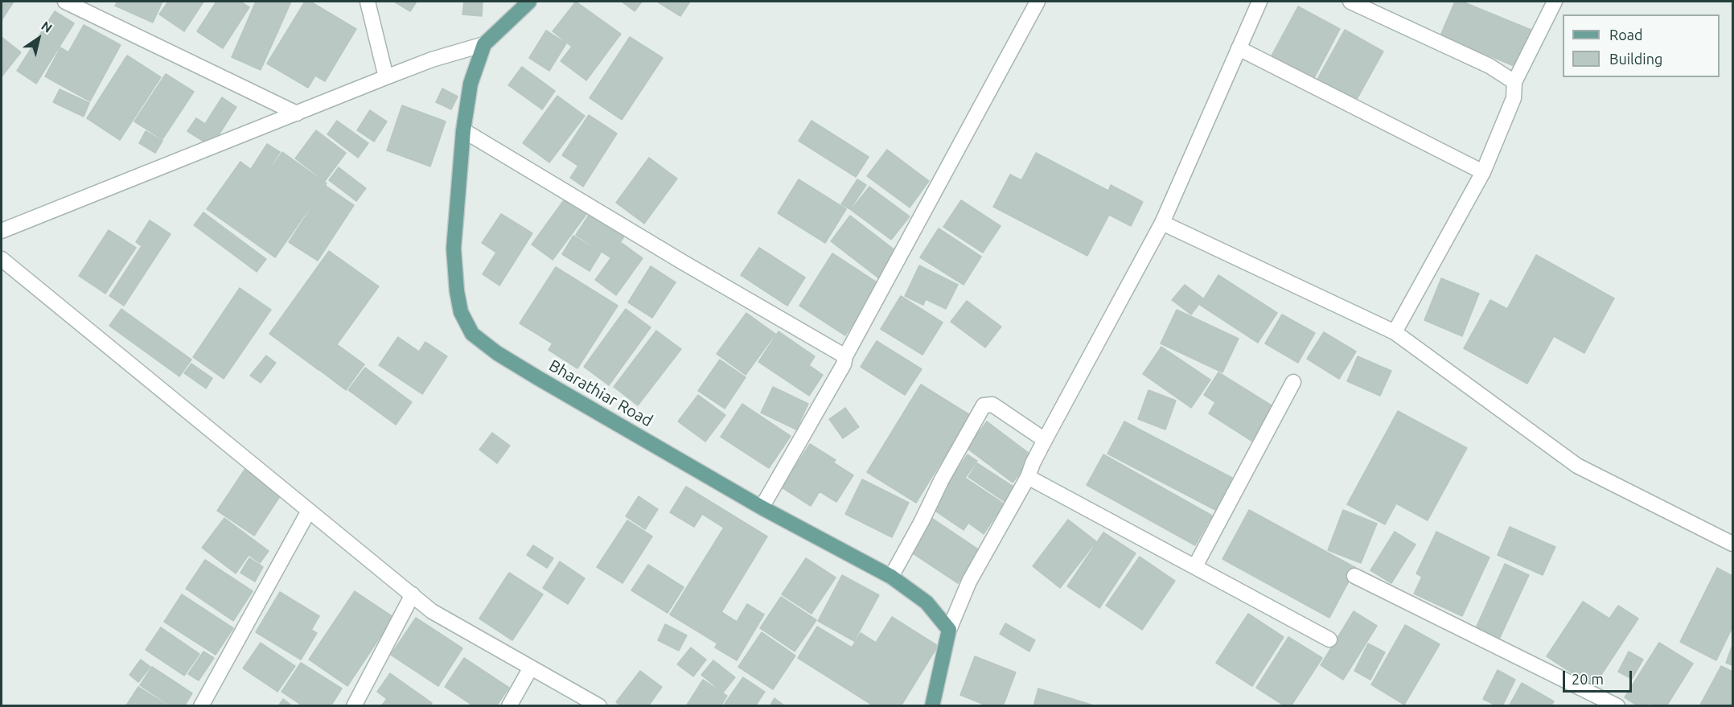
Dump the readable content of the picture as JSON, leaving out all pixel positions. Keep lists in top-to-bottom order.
{
  "streets": {
    "main road": ["Bharathiar Road"]
  },
  "legend": ["Road", "Building"],
  "scale_bar": "20 m",
  "north": "top right"
}
